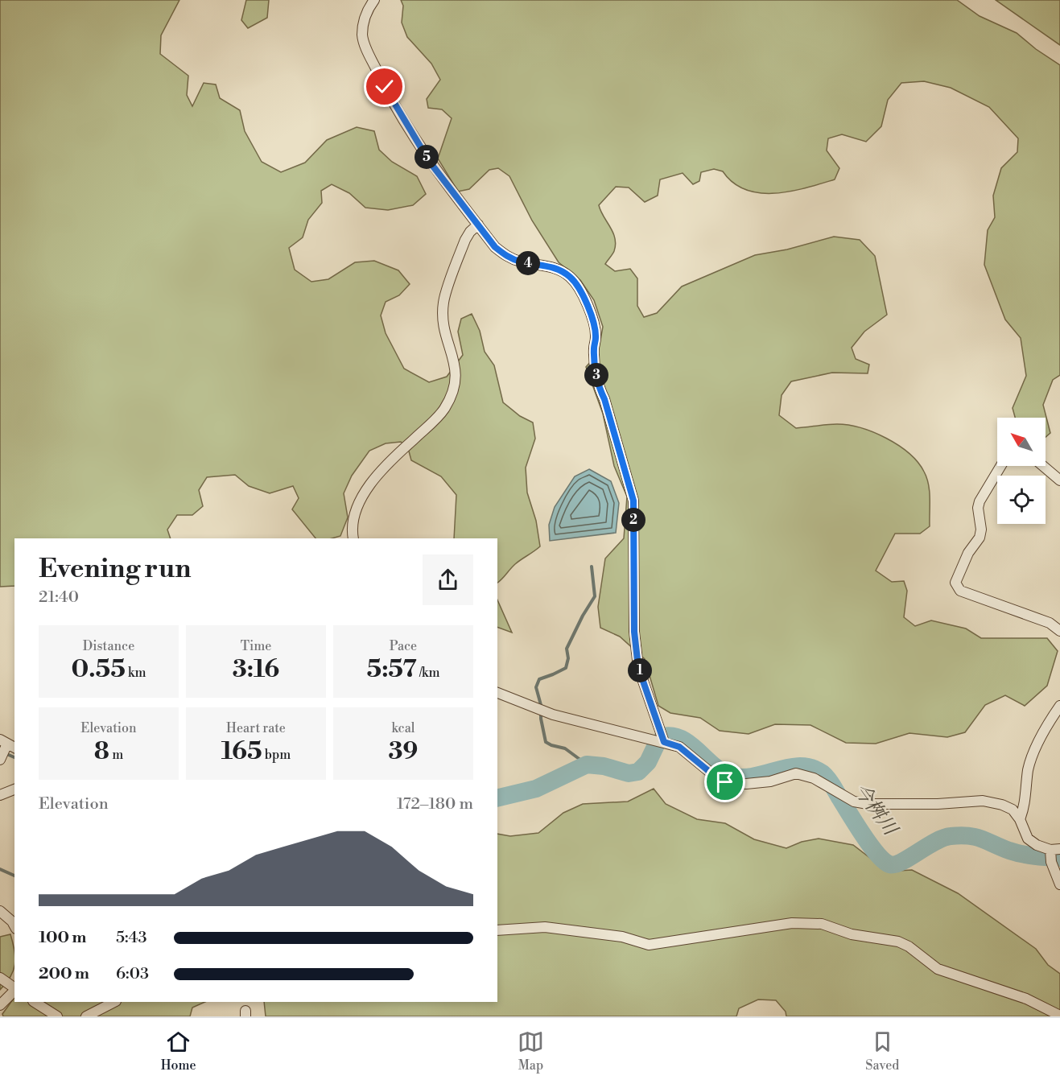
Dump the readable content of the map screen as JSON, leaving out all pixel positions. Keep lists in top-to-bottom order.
{
  "water": ["今桝川"],
  "north": "top left",
  "page": {
    "pins": [
      "5",
      "4",
      "3",
      "2",
      "1"
    ],
    "heading": ["Evening run", "21:40"],
    "stats": [
      ["Distance", "0.55 km"],
      ["Time", "3:16"],
      ["Pace", "5:57 /km"],
      ["Elevation", "8 m"],
      ["Heart rate", "165 bpm"],
      ["kcal", "39"]
    ],
    "chart": ["Elevation", "172–180 m"],
    "list": [
      {
        "name": "100 m",
        "note": "5:43"
      },
      {
        "name": "200 m",
        "note": "6:03"
      }
    ],
    "tabs": ["Home", "Map", "Saved"]
  }
}
